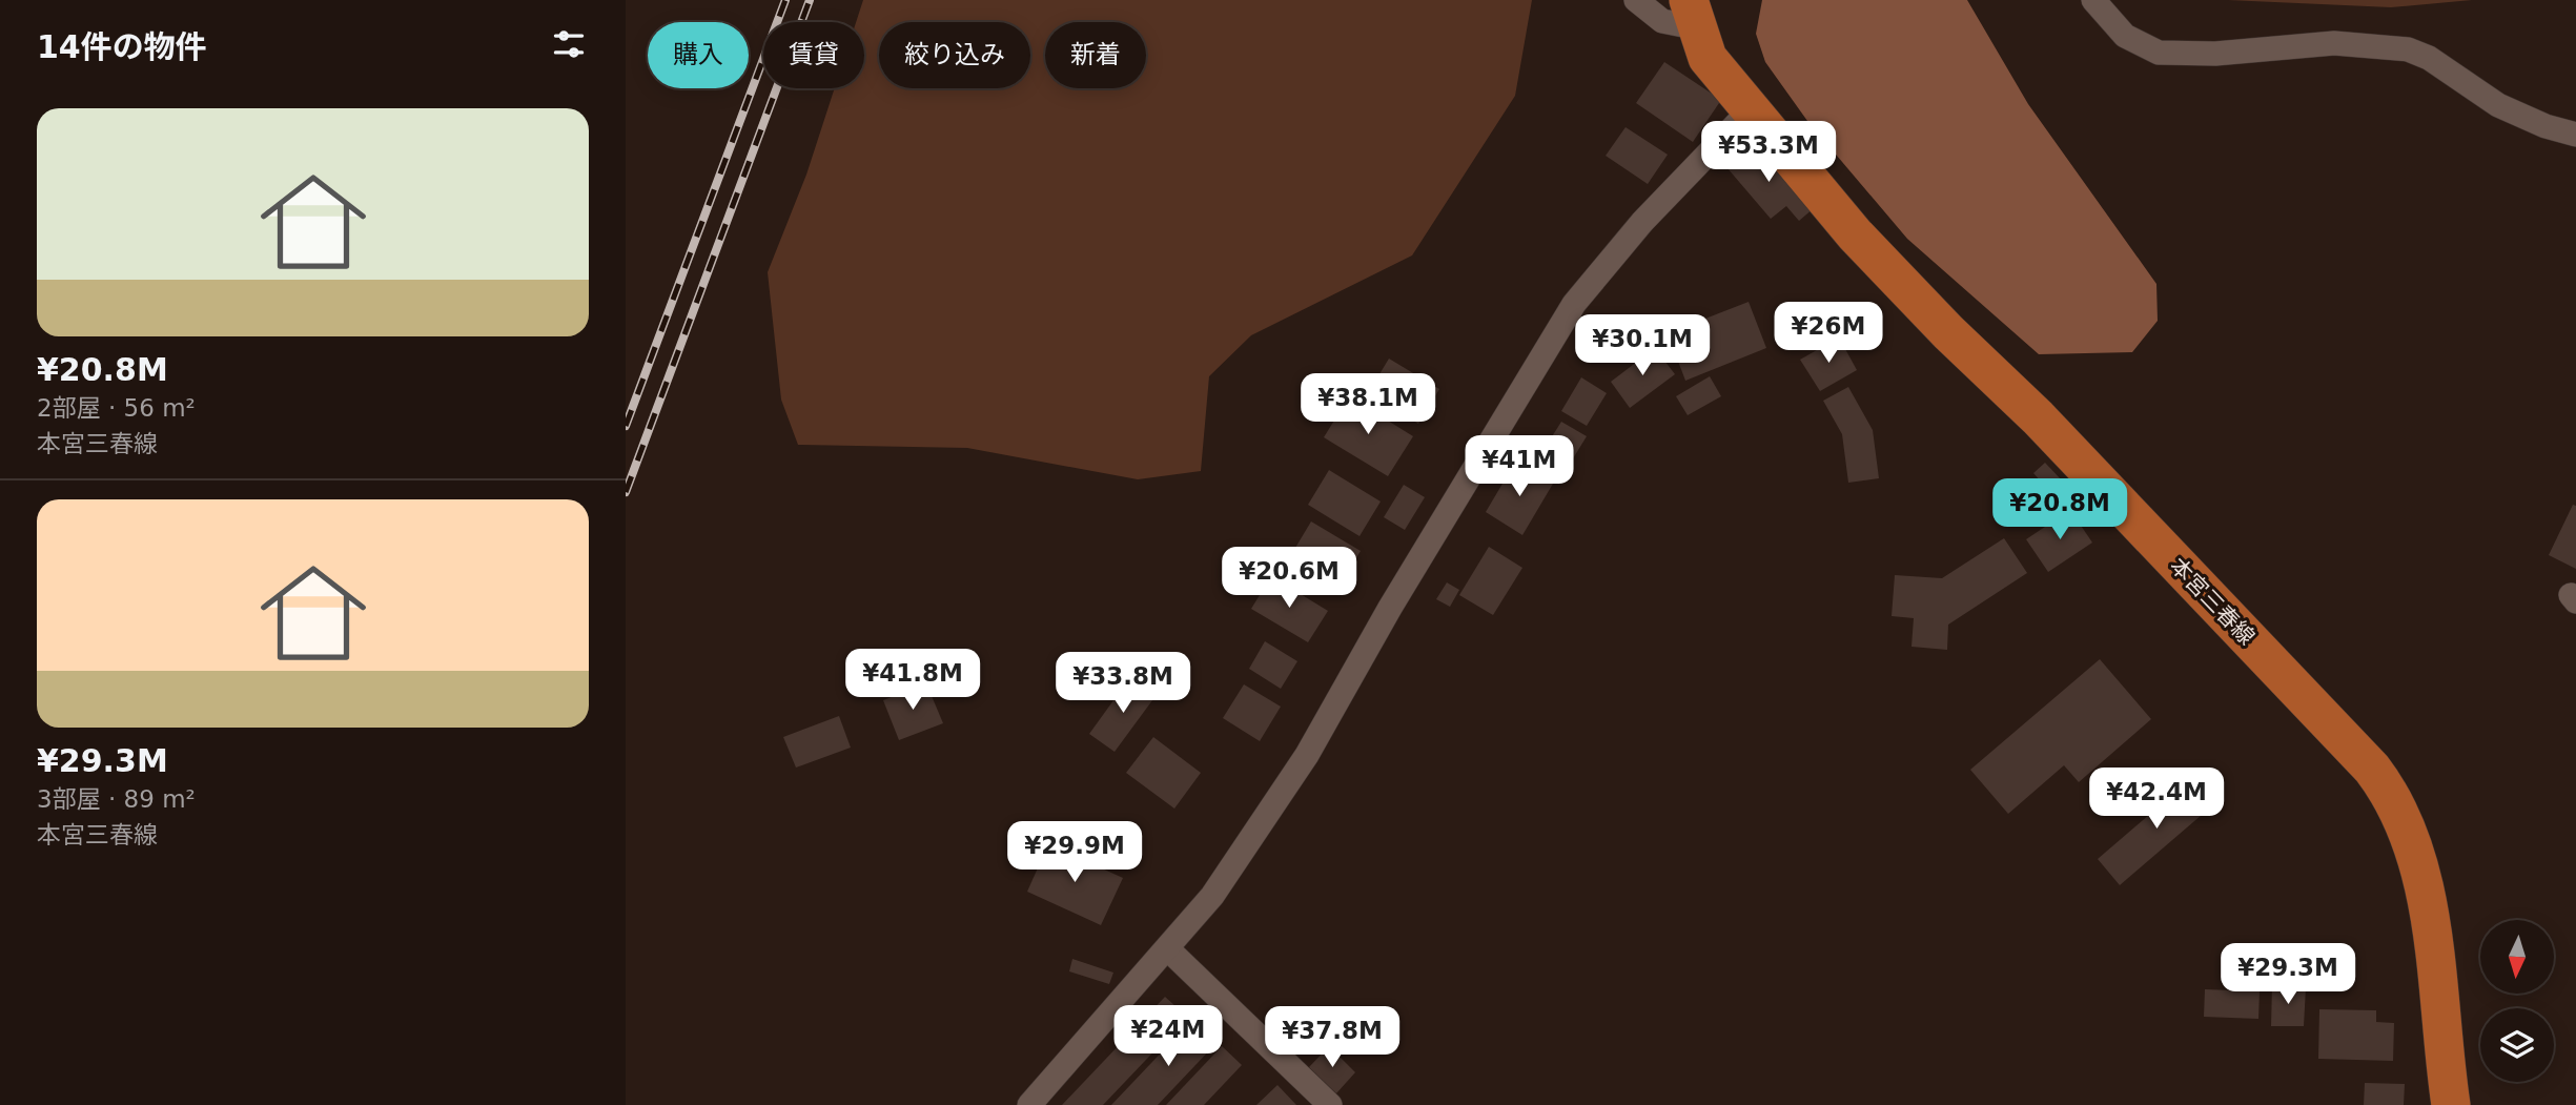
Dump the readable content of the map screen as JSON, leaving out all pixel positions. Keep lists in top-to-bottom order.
{
  "streets": {
    "main road": ["本宮三春線"]
  },
  "north": "bottom",
  "page": {
    "heading": "14件の物件",
    "chip": [
      "購入",
      "賃貸",
      "絞り込み",
      "新着"
    ],
    "list": [
      {
        "name": "¥20.8M",
        "note": "2部屋 · 56 m² · 本宮三春線"
      },
      {
        "name": "¥29.3M",
        "note": "3部屋 · 89 m² · 本宮三春線"
      }
    ],
    "price": [
      "¥53.3M",
      "¥26M",
      "¥30.1M",
      "¥38.1M",
      "¥41M",
      "¥20.8M",
      "¥20.6M",
      "¥41.8M",
      "¥33.8M",
      "¥42.4M",
      "¥29.9M",
      "¥29.3M",
      "¥24M",
      "¥37.8M"
    ]
  }
}
